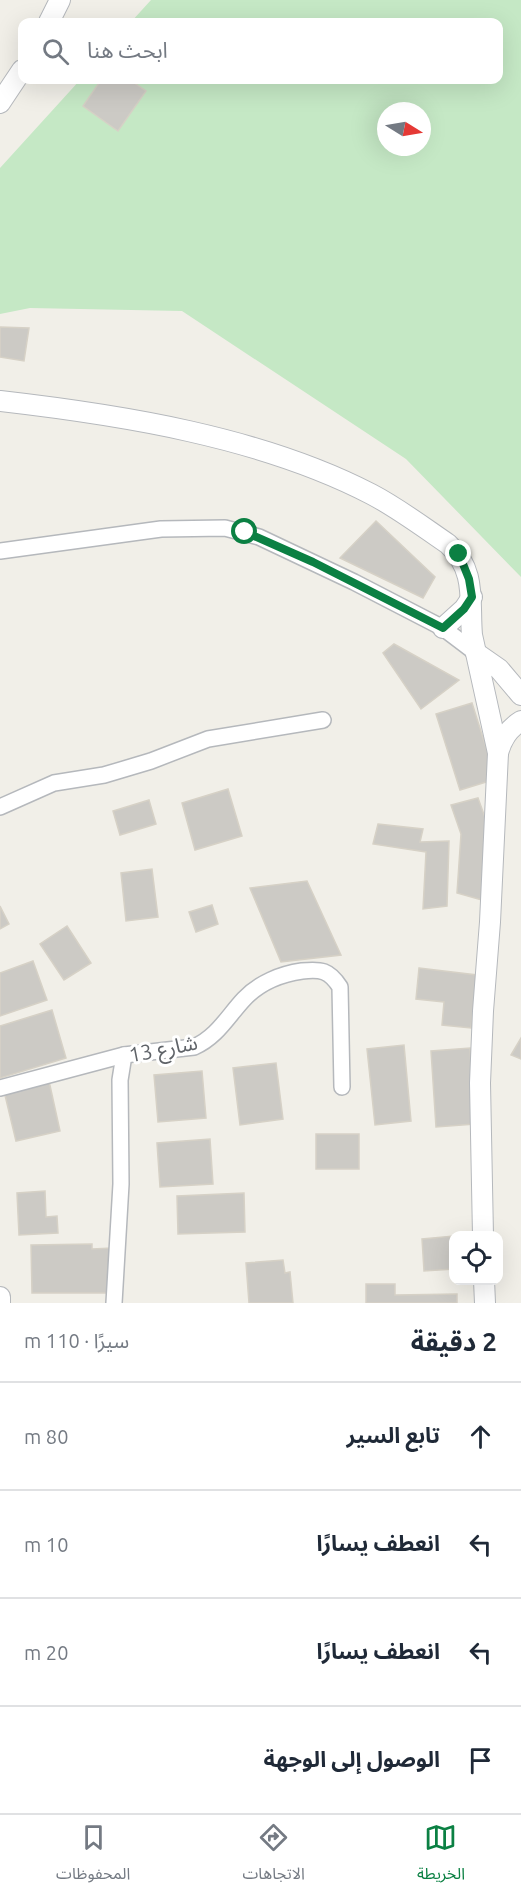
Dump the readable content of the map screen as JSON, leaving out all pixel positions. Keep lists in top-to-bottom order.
{
  "streets": {
    "street": ["شارع 13"]
  },
  "north": "right",
  "page": {
    "search": "ابحث هنا",
    "heading": ["2 دقيقة", "سيرًا · 110 m"],
    "list": [
      ["تابع السير", "80 m"],
      ["انعطف يسارًا", "10 m"],
      ["انعطف يسارًا", "20 m"],
      "الوصول إلى الوجهة"
    ],
    "nav": ["الخريطة", "الاتجاهات", "المحفوظات"]
  }
}
